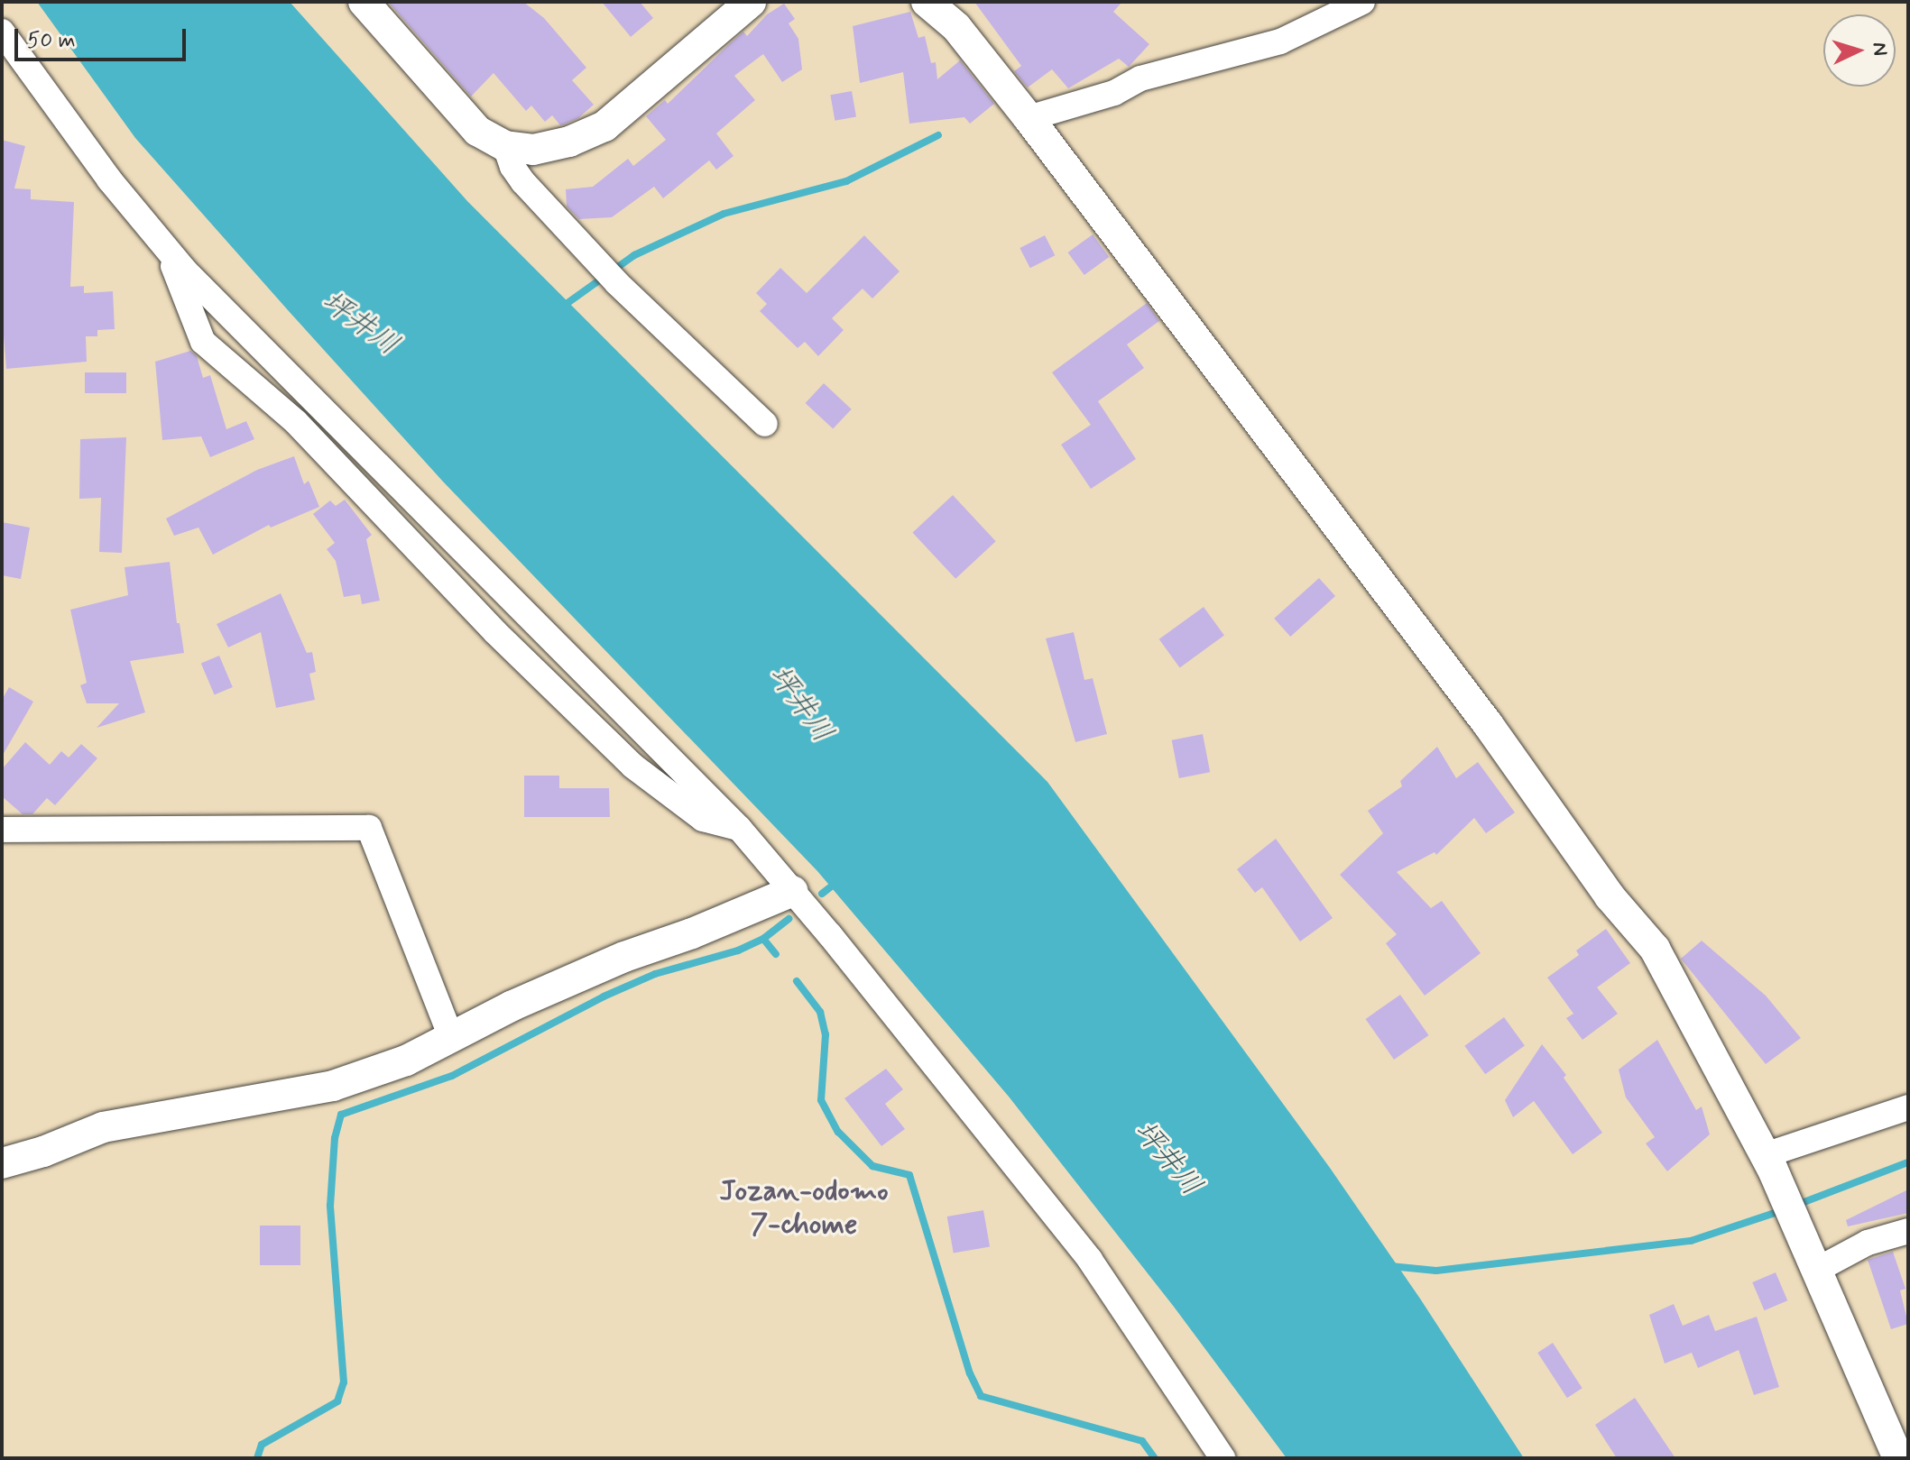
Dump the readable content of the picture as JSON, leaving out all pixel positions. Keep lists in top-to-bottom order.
{
  "districts": ["Jozan-odomo 7-chome"],
  "water": ["坪井川"],
  "scale_bar": "50 m",
  "north": "right"
}
